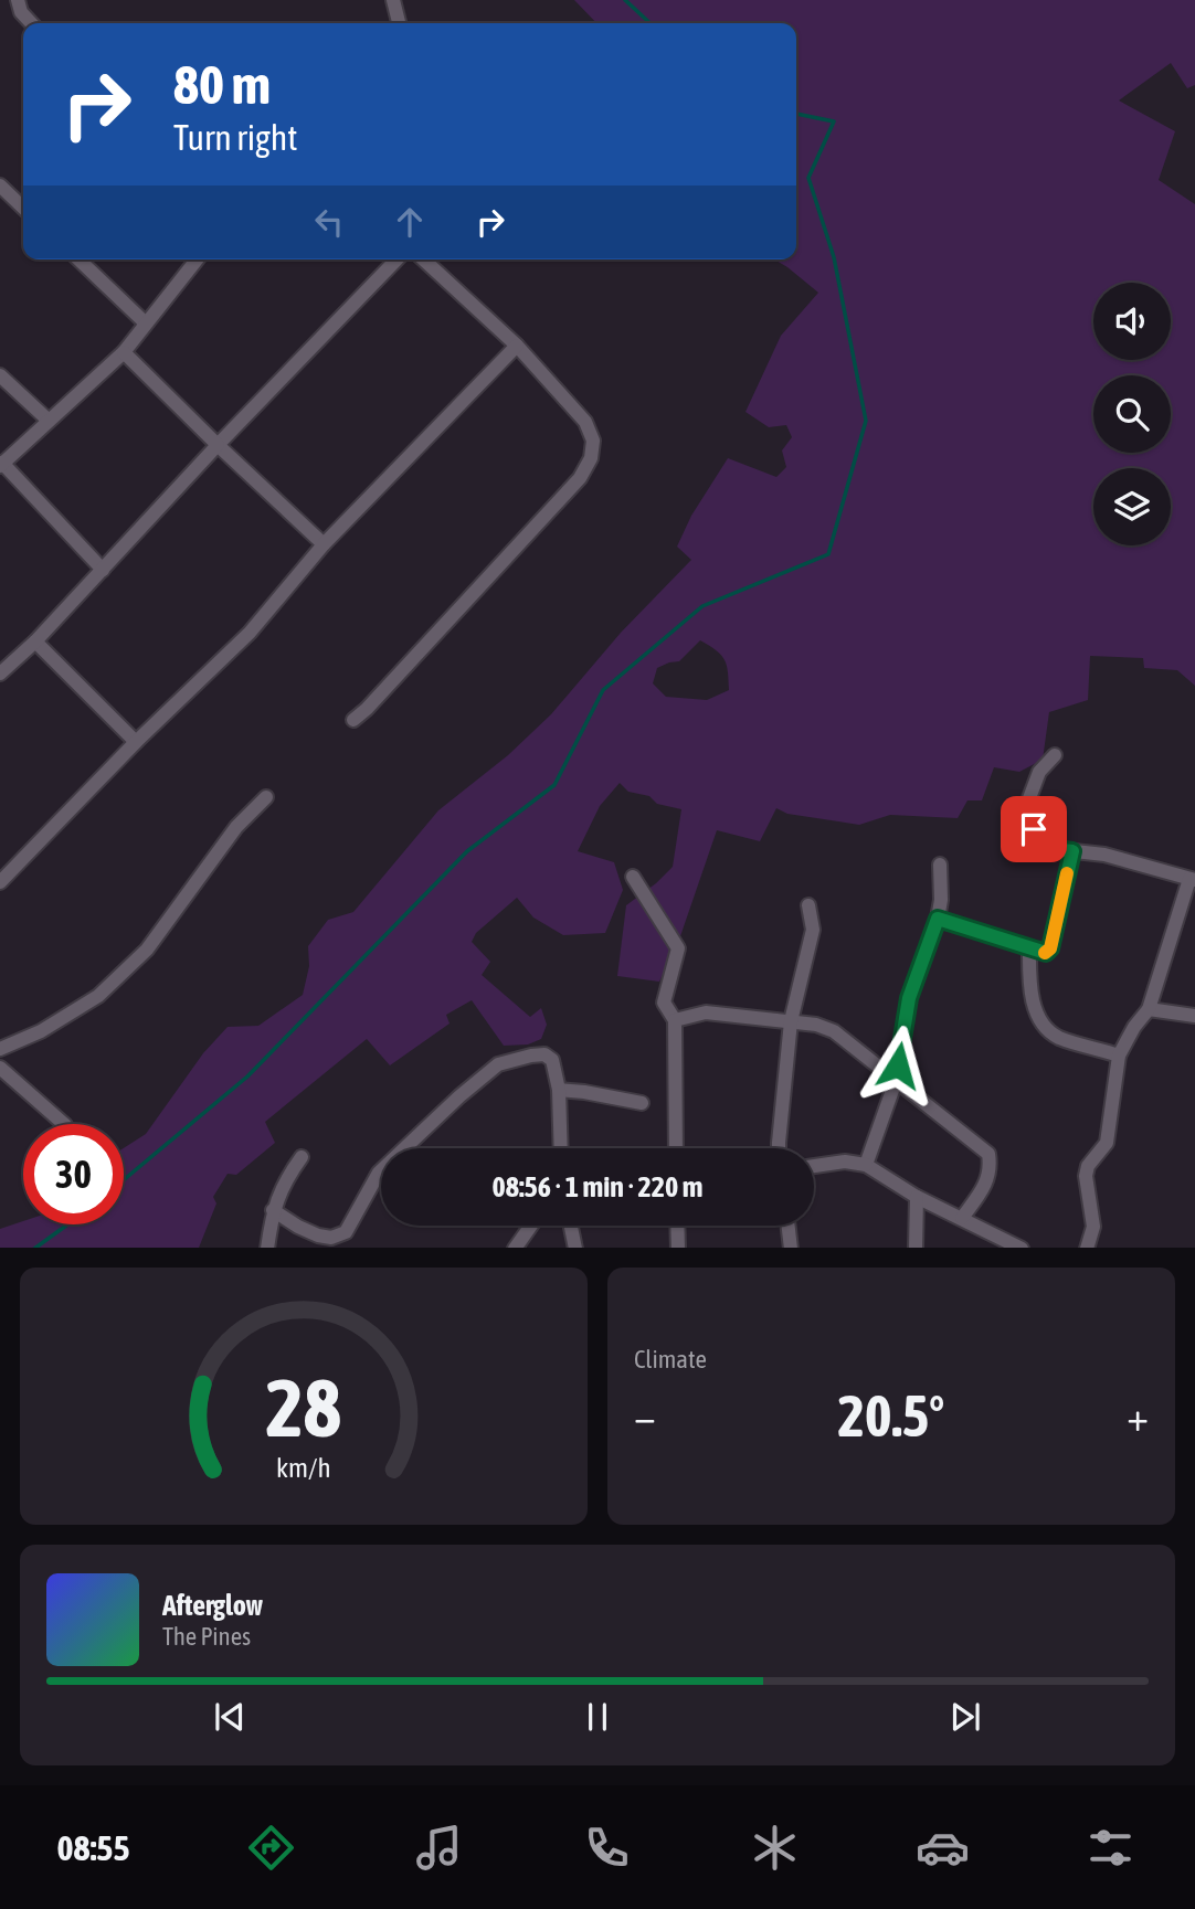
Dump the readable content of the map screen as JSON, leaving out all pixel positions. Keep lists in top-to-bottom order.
{
  "page": {
    "turn": ["80 m", "Turn right"],
    "limit": "30",
    "trip": "08:56 · 1 min · 220 m",
    "tile": "Climate",
    "heat": ["−", "20.5°", "+"],
    "song": ["Afterglow", "The Pines"],
    "tabs": "08:55",
    "gauge": ["28", "km/h"]
  }
}
